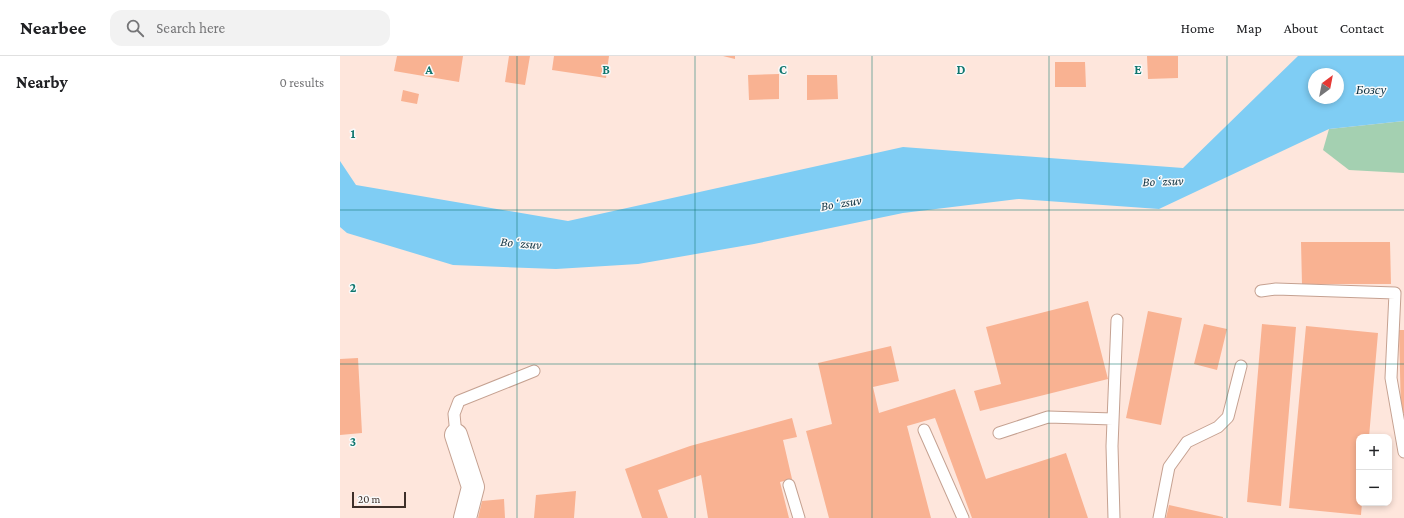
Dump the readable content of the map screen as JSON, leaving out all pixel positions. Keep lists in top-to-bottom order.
{
  "water": ["Бозсу", "Boʻzsuv"],
  "scale_bar": "20 m",
  "north": "top right",
  "page": {
    "header": "Nearbee",
    "search": "Search here",
    "nav": [
      "Home",
      "Map",
      "About",
      "Contact"
    ],
    "heading": ["Nearby", "0 results"],
    "map_buttons": ["+", "−"],
    "scale": "20 m"
  },
  "grid": {
    "columns": [
      "A",
      "B",
      "C",
      "D",
      "E"
    ],
    "rows": ["1", "2", "3"]
  }
}
